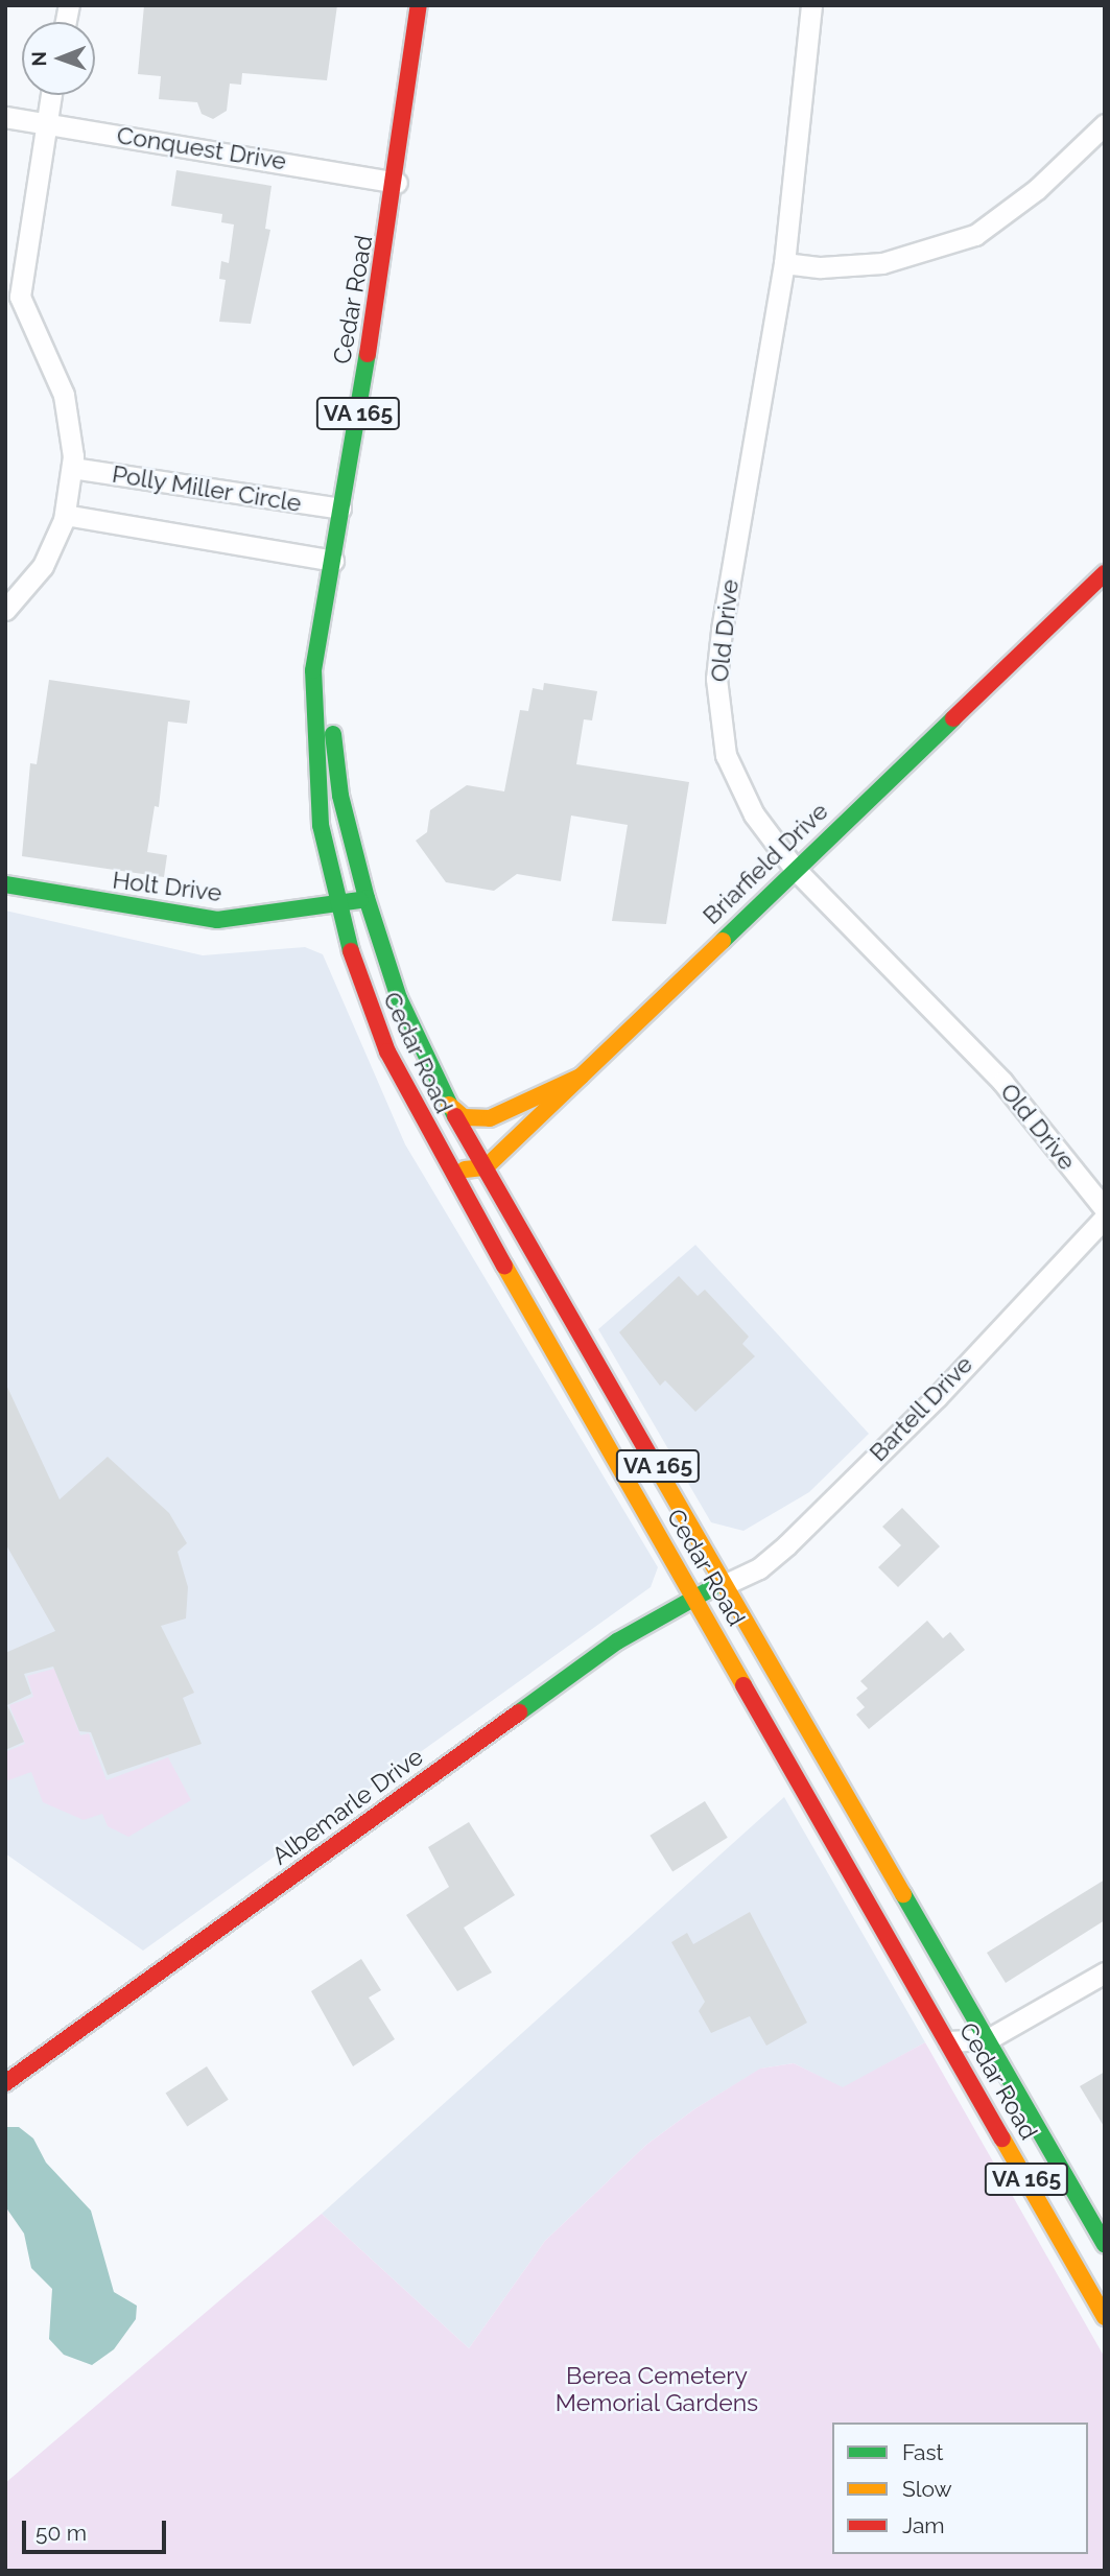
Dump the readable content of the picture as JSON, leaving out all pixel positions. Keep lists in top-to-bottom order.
{
  "streets": {
    "main road": [
      "Cedar Road",
      "VA 165",
      "Briarfield Drive",
      "Holt Drive",
      "Albemarle Drive"
    ],
    "street": [
      "Conquest Drive",
      "Polly Miller Circle",
      "Old Drive",
      "Bartell Drive"
    ]
  },
  "crossings": [
    ["Conquest Drive", "Cedar Road"],
    ["Cedar Road", "Polly Miller Circle"],
    ["Cedar Road", "Briarfield Drive"],
    ["Cedar Road", "Holt Drive"],
    ["Cedar Road", "Bartell Drive"],
    ["Cedar Road", "Albemarle Drive"],
    ["Old Drive", "Briarfield Drive"],
    ["Bartell Drive", "Albemarle Drive"]
  ],
  "parks": ["Berea Cemetery Memorial Gardens"],
  "legend": ["Fast", "Slow", "Jam"],
  "scale_bar": "50 m",
  "north": "left"
}
